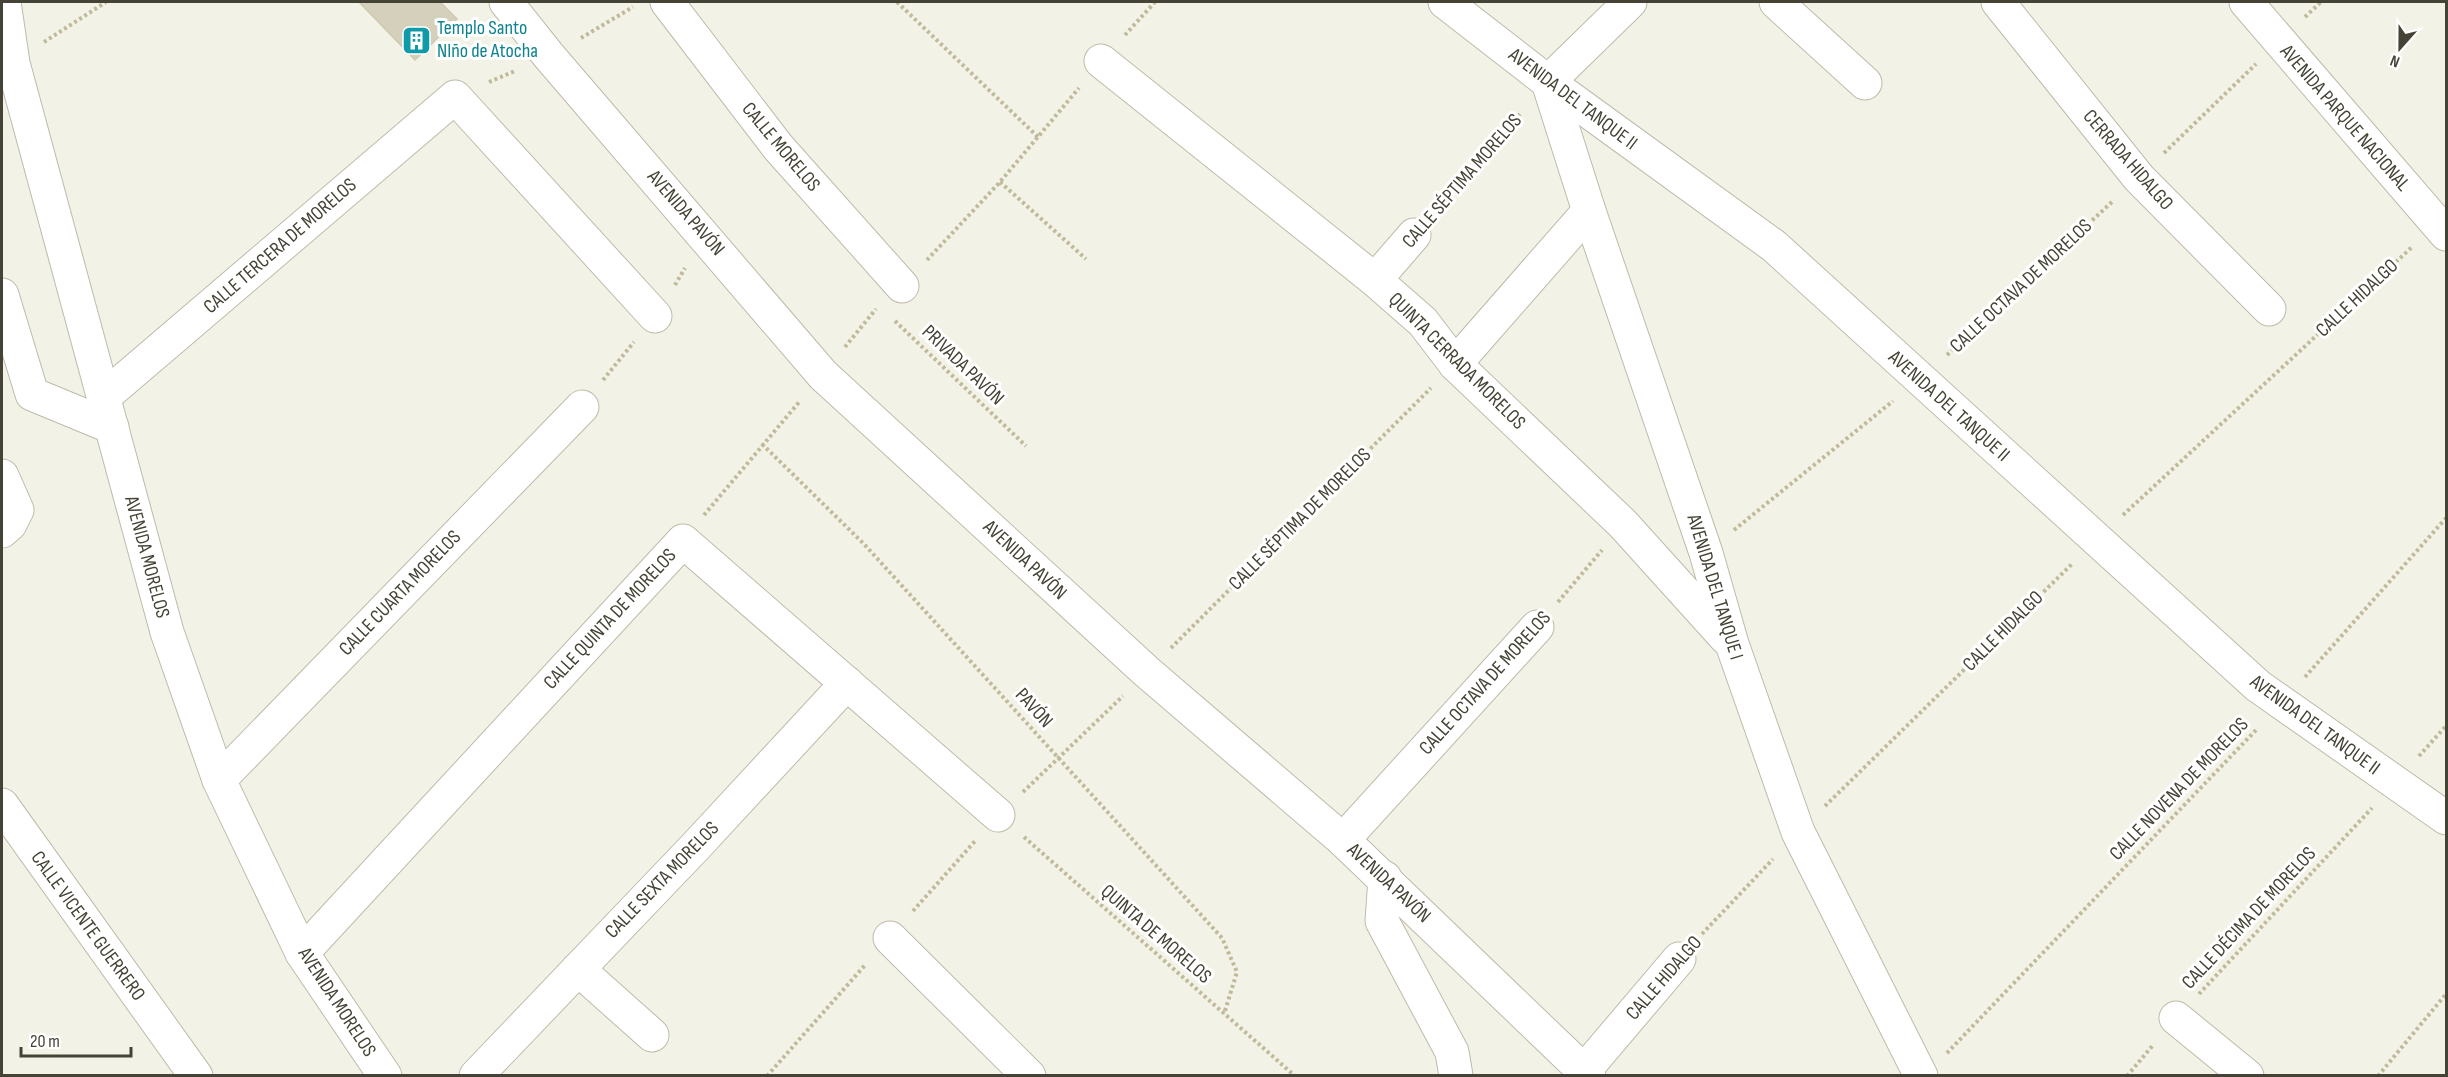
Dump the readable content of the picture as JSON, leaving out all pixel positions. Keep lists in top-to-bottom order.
{
  "streets": {
    "street": [
      "AVENIDA DEL TANQUE II",
      "AVENIDA PARQUE NACIONAL",
      "CALLE MORELOS",
      "CERRADA HIDALGO",
      "CALLE SÉPTIMA MORELOS",
      "AVENIDA PAVÓN",
      "CALLE TERCERA DE MORELOS",
      "CALLE OCTAVA DE MORELOS",
      "CALLE HIDALGO",
      "QUINTA CERRADA MORELOS",
      "AVENIDA MORELOS",
      "AVENIDA DEL TANQUE I",
      "CALLE CUARTA MORELOS",
      "CALLE QUINTA DE MORELOS",
      "CALLE SEXTA MORELOS",
      "CALLE VICENTE GUERRERO"
    ],
    "path": [
      "PRIVADA PAVÓN",
      "CALLE SÉPTIMA DE MORELOS",
      "PAVÓN",
      "CALLE NOVENA DE MORELOS",
      "CALLE DÉCIMA DE MORELOS",
      "QUINTA DE MORELOS"
    ]
  },
  "crossings": [
    ["AVENIDA DEL TANQUE II", "CALLE SÉPTIMA MORELOS"],
    ["AVENIDA DEL TANQUE II", "CALLE OCTAVA DE MORELOS"],
    ["AVENIDA DEL TANQUE II", "CALLE HIDALGO"],
    ["AVENIDA DEL TANQUE II", "AVENIDA DEL TANQUE I"],
    ["AVENIDA DEL TANQUE II", "CALLE NOVENA DE MORELOS"],
    ["AVENIDA DEL TANQUE II", "CALLE DÉCIMA DE MORELOS"],
    ["AVENIDA PARQUE NACIONAL", "CALLE OCTAVA DE MORELOS"],
    ["AVENIDA PARQUE NACIONAL", "CALLE HIDALGO"],
    ["CERRADA HIDALGO", "CALLE OCTAVA DE MORELOS"],
    ["CALLE SÉPTIMA MORELOS", "QUINTA CERRADA MORELOS"],
    ["CALLE SÉPTIMA MORELOS", "AVENIDA DEL TANQUE I"],
    ["AVENIDA PAVÓN", "CALLE OCTAVA DE MORELOS"],
    ["AVENIDA PAVÓN", "CALLE HIDALGO"],
    ["AVENIDA PAVÓN", "CALLE SÉPTIMA DE MORELOS"],
    ["CALLE TERCERA DE MORELOS", "AVENIDA MORELOS"],
    ["CALLE OCTAVA DE MORELOS", "QUINTA CERRADA MORELOS"],
    ["CALLE OCTAVA DE MORELOS", "AVENIDA DEL TANQUE I"],
    ["CALLE HIDALGO", "AVENIDA DEL TANQUE I"],
    ["QUINTA CERRADA MORELOS", "CALLE SÉPTIMA DE MORELOS"],
    ["QUINTA CERRADA MORELOS", "AVENIDA DEL TANQUE I"],
    ["CALLE SÉPTIMA DE MORELOS", "CALLE QUINTA DE MORELOS"],
    ["CALLE SÉPTIMA DE MORELOS", "PAVÓN"],
    ["CALLE SÉPTIMA DE MORELOS", "QUINTA DE MORELOS"],
    ["AVENIDA MORELOS", "CALLE CUARTA MORELOS"],
    ["AVENIDA MORELOS", "CALLE QUINTA DE MORELOS"],
    ["AVENIDA DEL TANQUE I", "CALLE NOVENA DE MORELOS"],
    ["CALLE QUINTA DE MORELOS", "CALLE SEXTA MORELOS"],
    ["CALLE QUINTA DE MORELOS", "QUINTA DE MORELOS"],
    ["PAVÓN", "QUINTA DE MORELOS"]
  ],
  "places": {
    "building": ["Templo Santo NIño de Atocha"]
  },
  "scale_bar": "20 m",
  "north": "bottom"
}
